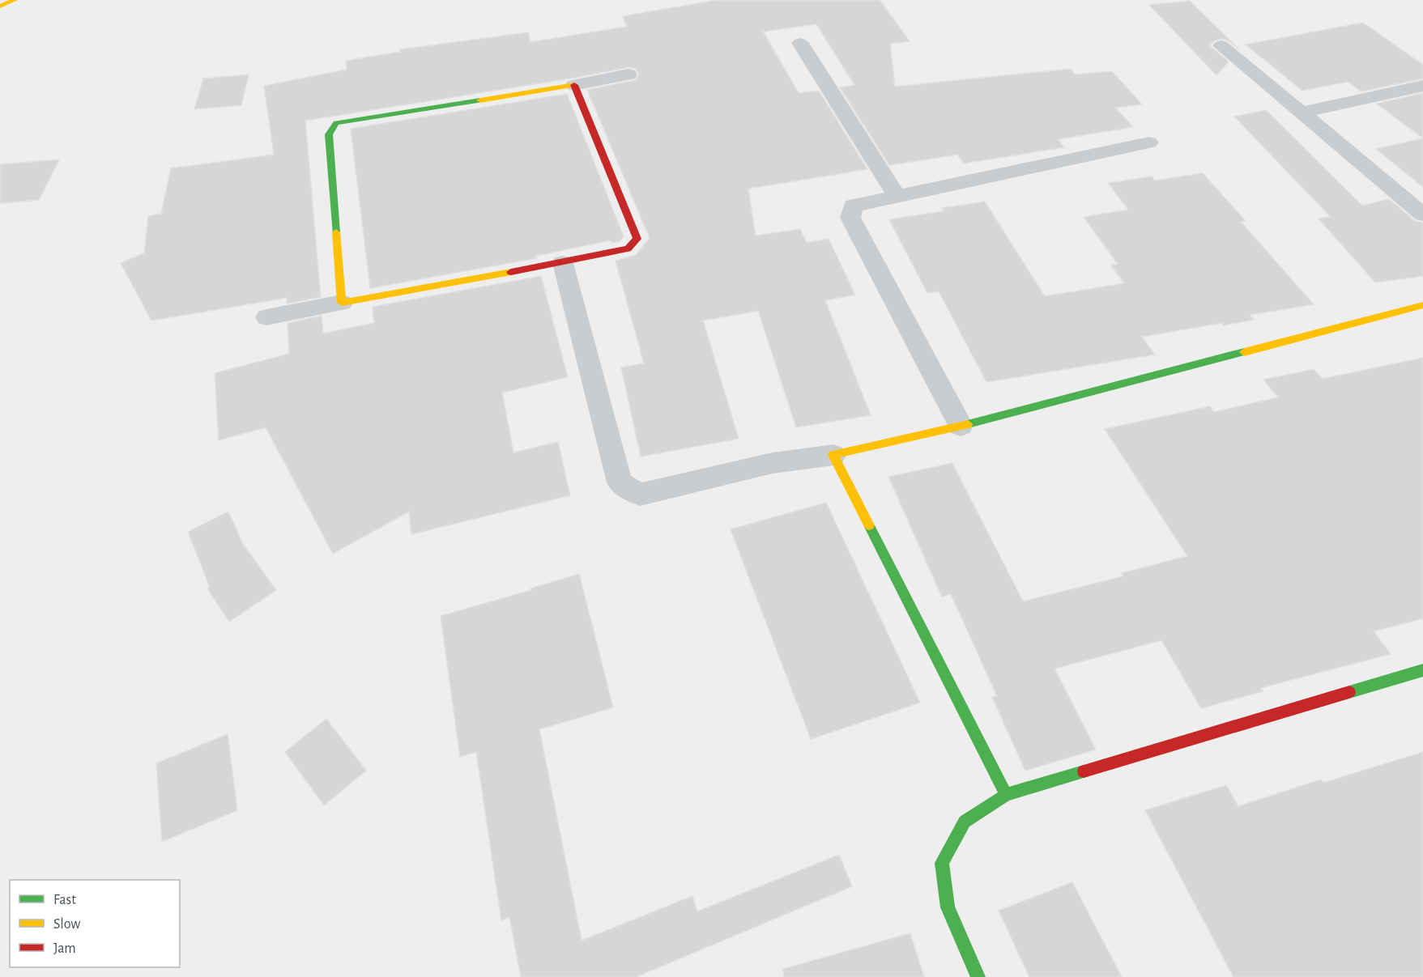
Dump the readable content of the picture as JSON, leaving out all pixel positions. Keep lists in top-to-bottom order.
{
  "legend": ["Fast", "Slow", "Jam"]
}
